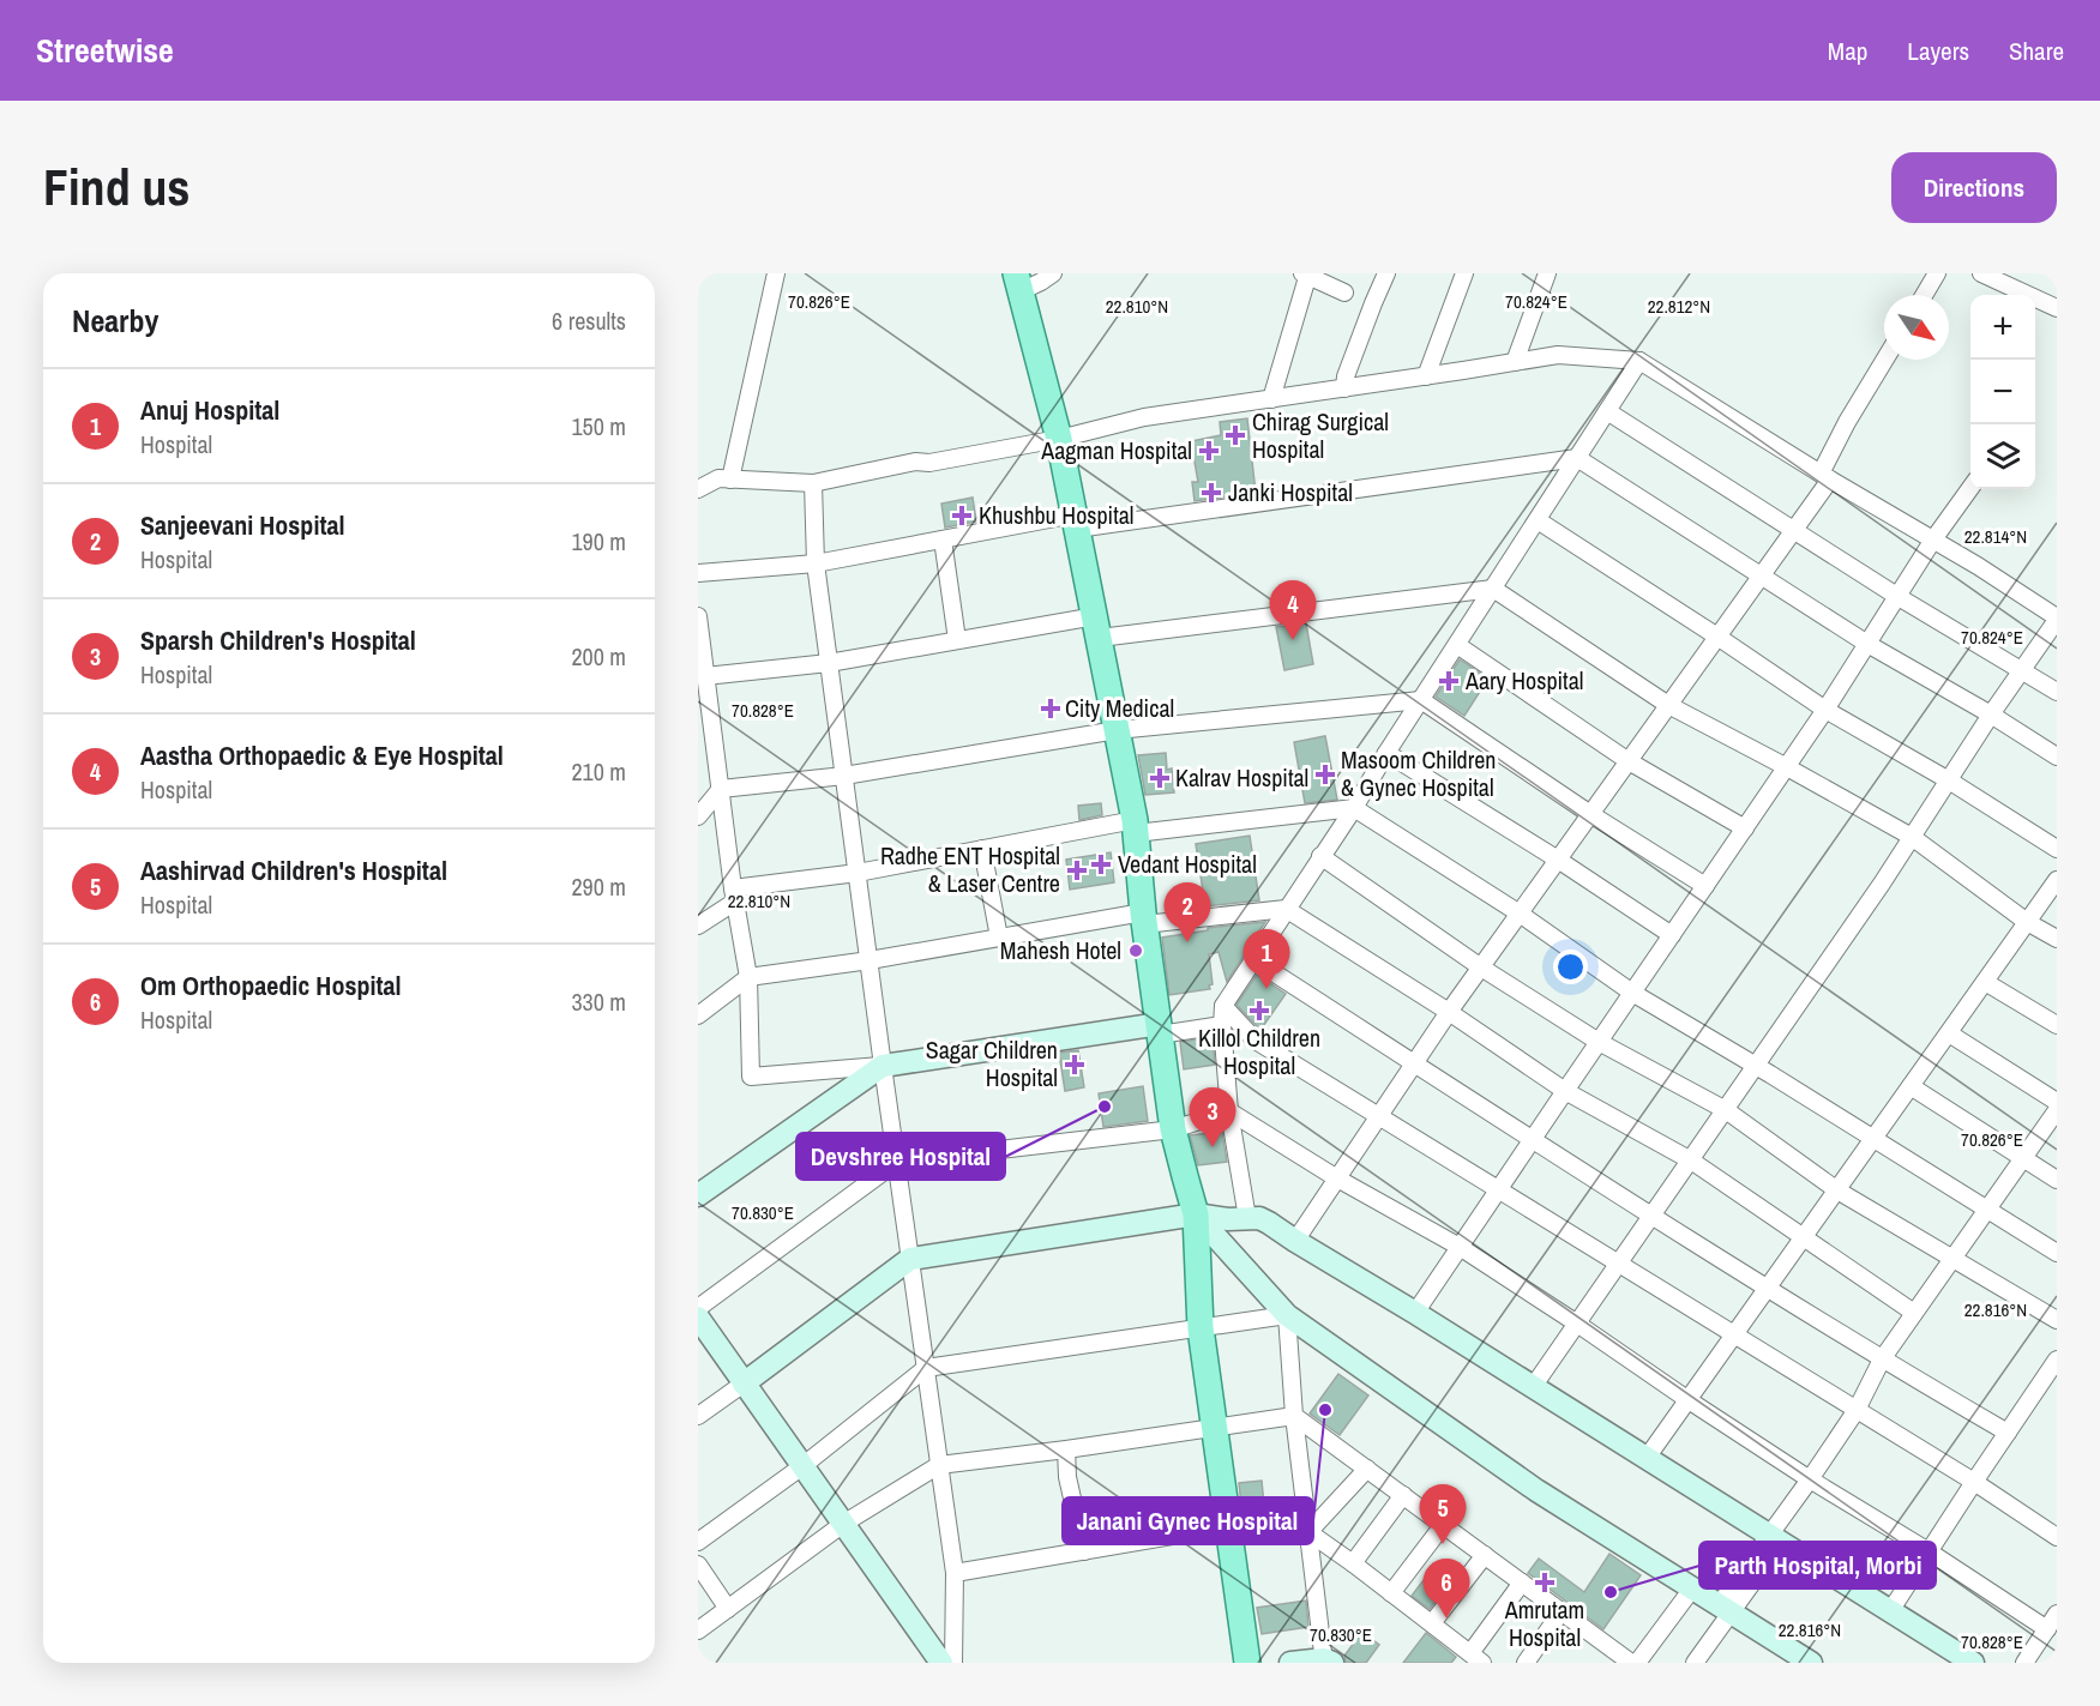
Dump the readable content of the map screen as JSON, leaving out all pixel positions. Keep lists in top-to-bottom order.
{
  "places": {
    "health": [
      "Chirag Surgical Hospital",
      "Aagman Hospital",
      "Janki Hospital",
      "Khushbu Hospital",
      "Aary Hospital",
      "City Medical",
      "Masoom Children & Gynec Hospital",
      "Kalrav Hospital",
      "Vedant Hospital",
      "Radhe ENT Hospital & Laser Centre",
      "Killol Children Hospital",
      "Sagar Children Hospital",
      "Amrutam Hospital"
    ],
    "other": [
      "Mahesh Hotel",
      "Devshree Hospital",
      "Janani Gynec Hospital",
      "Parth Hospital, Morbi"
    ]
  },
  "north": "bottom right",
  "page": {
    "header": "Streetwise",
    "nav": ["Map", "Layers", "Share"],
    "buttons": "Directions",
    "title": "Find us",
    "heading": ["Nearby", "6 results"],
    "map_buttons": ["+", "−"],
    "list": [
      {
        "mark": "1",
        "name": "Anuj Hospital",
        "note": "Hospital",
        "value": "150 m"
      },
      {
        "mark": "2",
        "name": "Sanjeevani Hospital",
        "note": "Hospital",
        "value": "190 m"
      },
      {
        "mark": "3",
        "name": "Sparsh Children's Hospital",
        "note": "Hospital",
        "value": "200 m"
      },
      {
        "mark": "4",
        "name": "Aastha Orthopaedic & Eye Hospital",
        "note": "Hospital",
        "value": "210 m"
      },
      {
        "mark": "5",
        "name": "Aashirvad Children's Hospital",
        "note": "Hospital",
        "value": "290 m"
      },
      {
        "mark": "6",
        "name": "Om Orthopaedic Hospital",
        "note": "Hospital",
        "value": "330 m"
      }
    ],
    "pins": [
      "4",
      "2",
      "1",
      "3",
      "5",
      "6"
    ]
  },
  "coordinates": [
    "70.826°E",
    "70.824°E",
    "22.810°N",
    "22.812°N",
    "22.814°N",
    "70.828°E",
    "70.830°E",
    "22.816°N"
  ]
}
